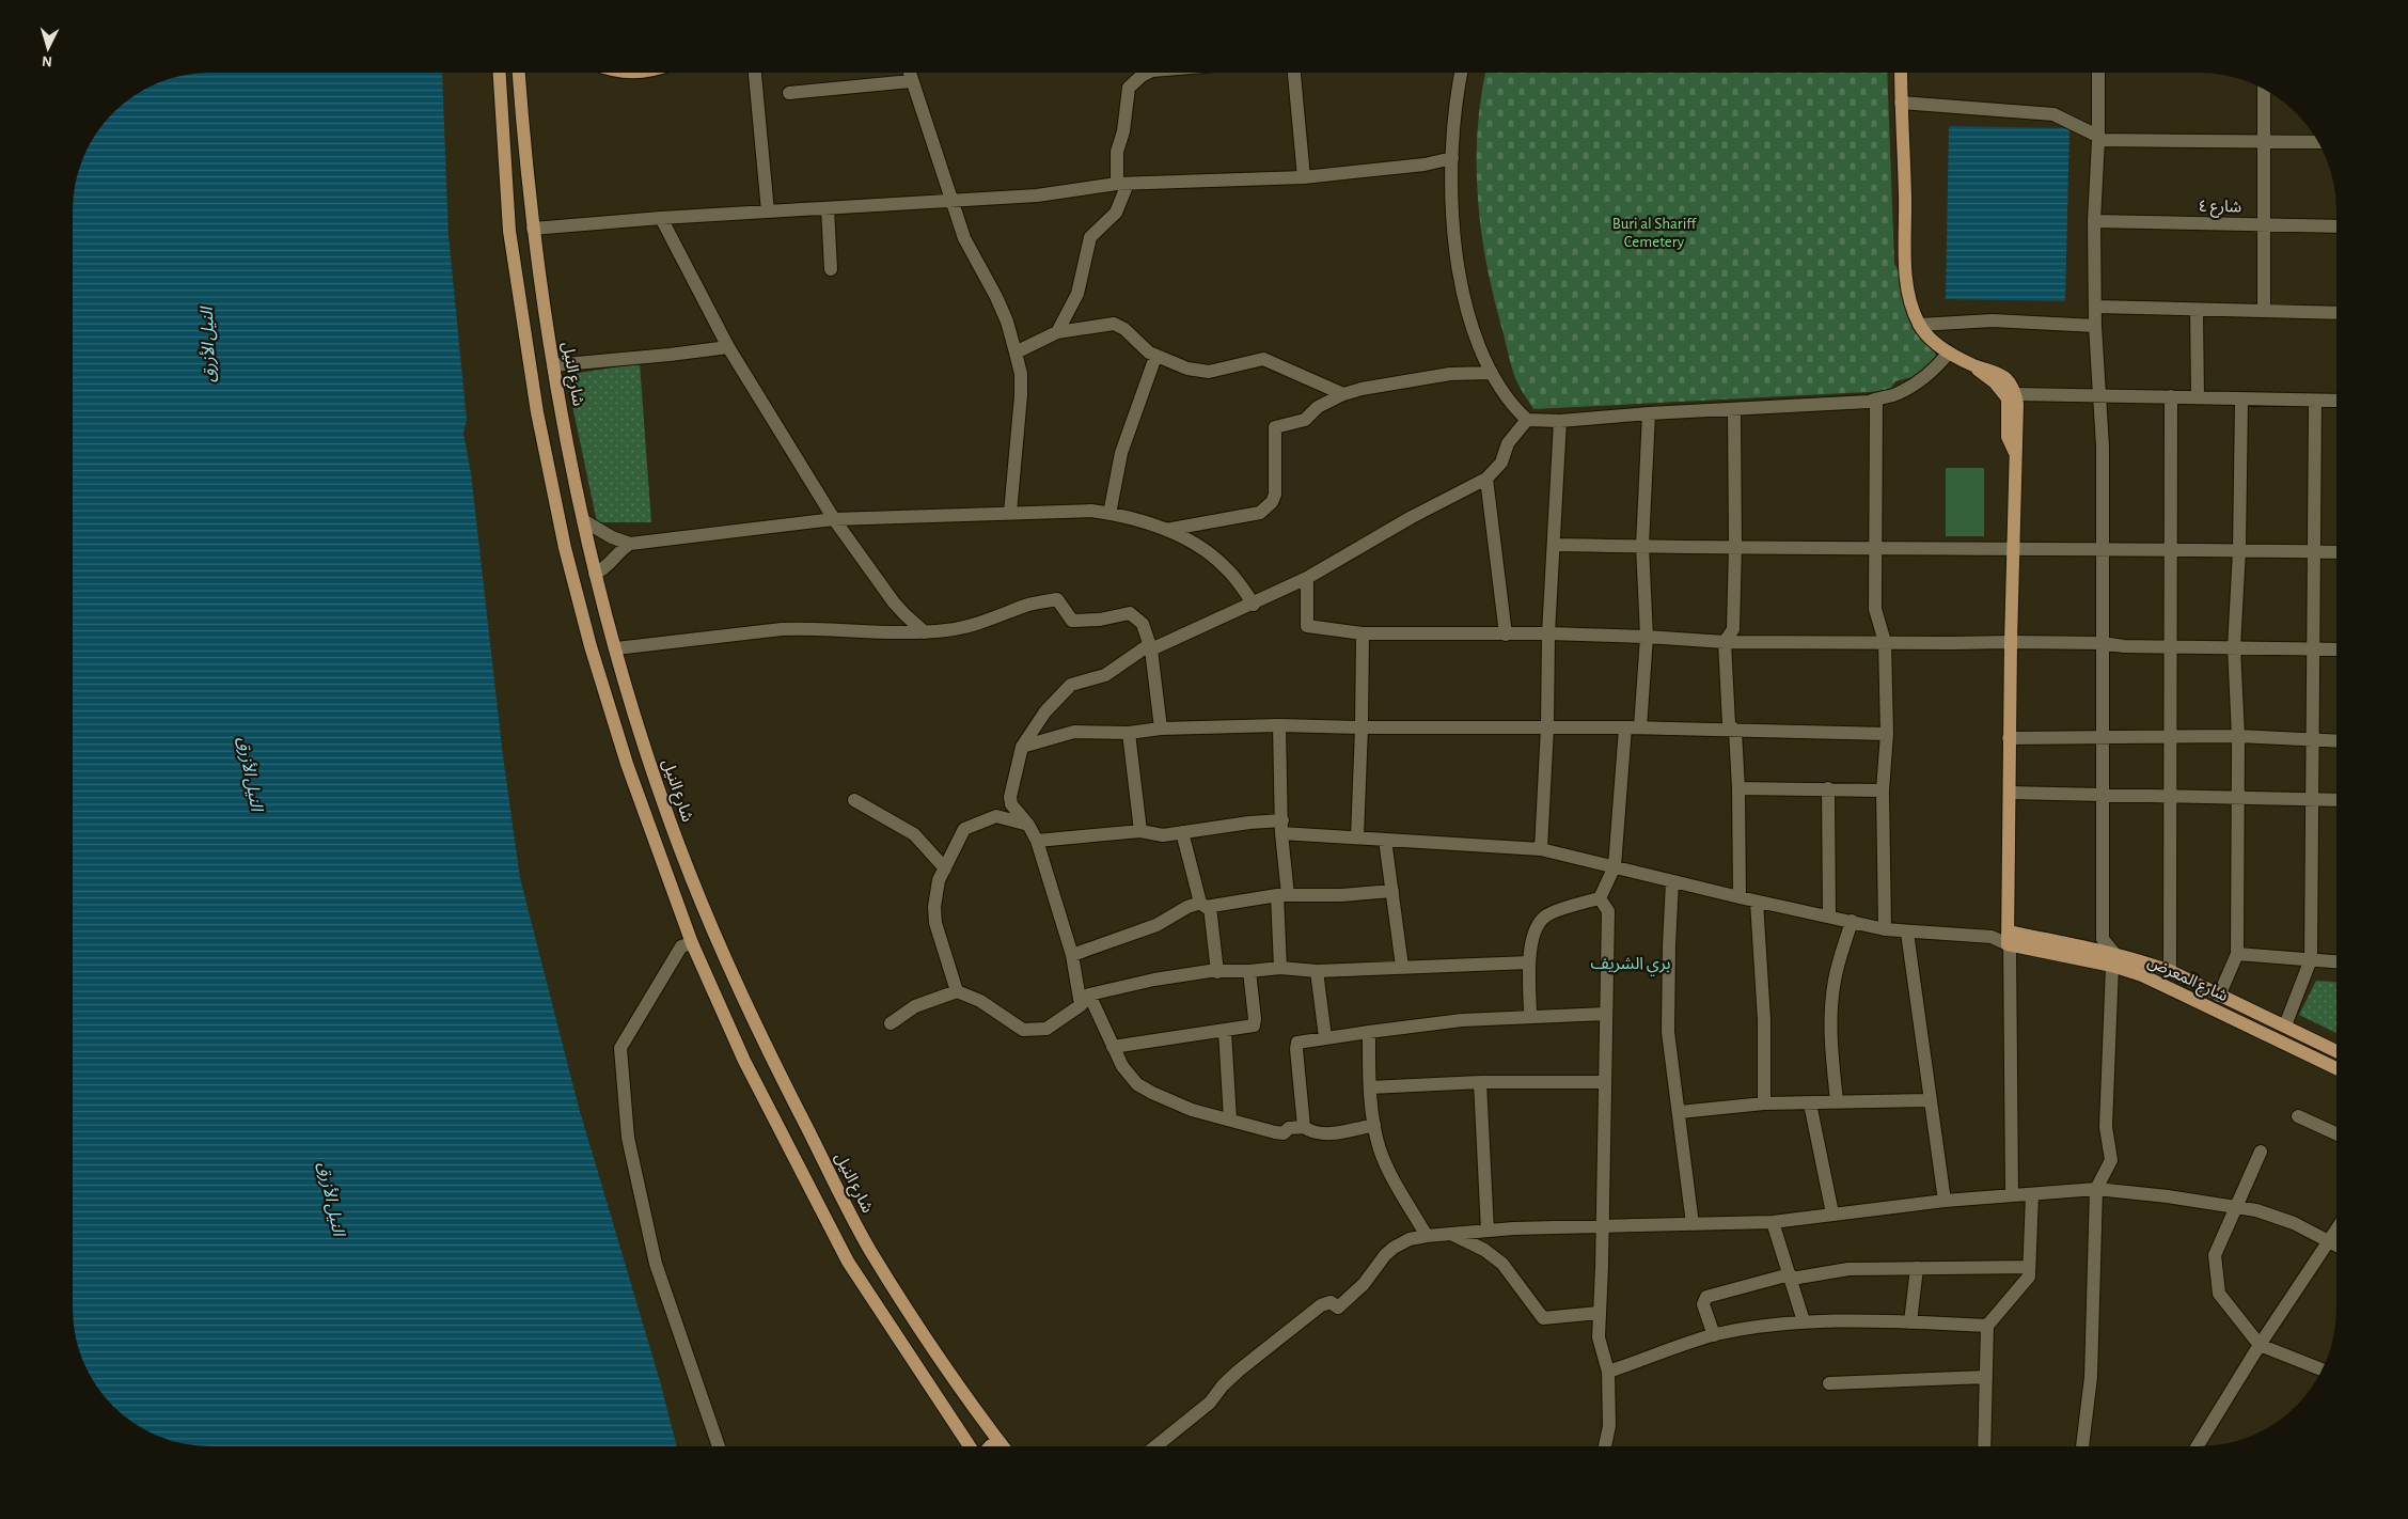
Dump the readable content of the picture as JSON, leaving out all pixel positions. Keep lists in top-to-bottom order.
{
  "streets": {
    "main road": ["شارع النيل", "شارع المعرض"],
    "street": ["شارع ٤"]
  },
  "districts": ["بري الشريف"],
  "water": ["النيل الأزرق"],
  "parks": ["Buri al Shariff Cemetery"],
  "north": "bottom"
}
